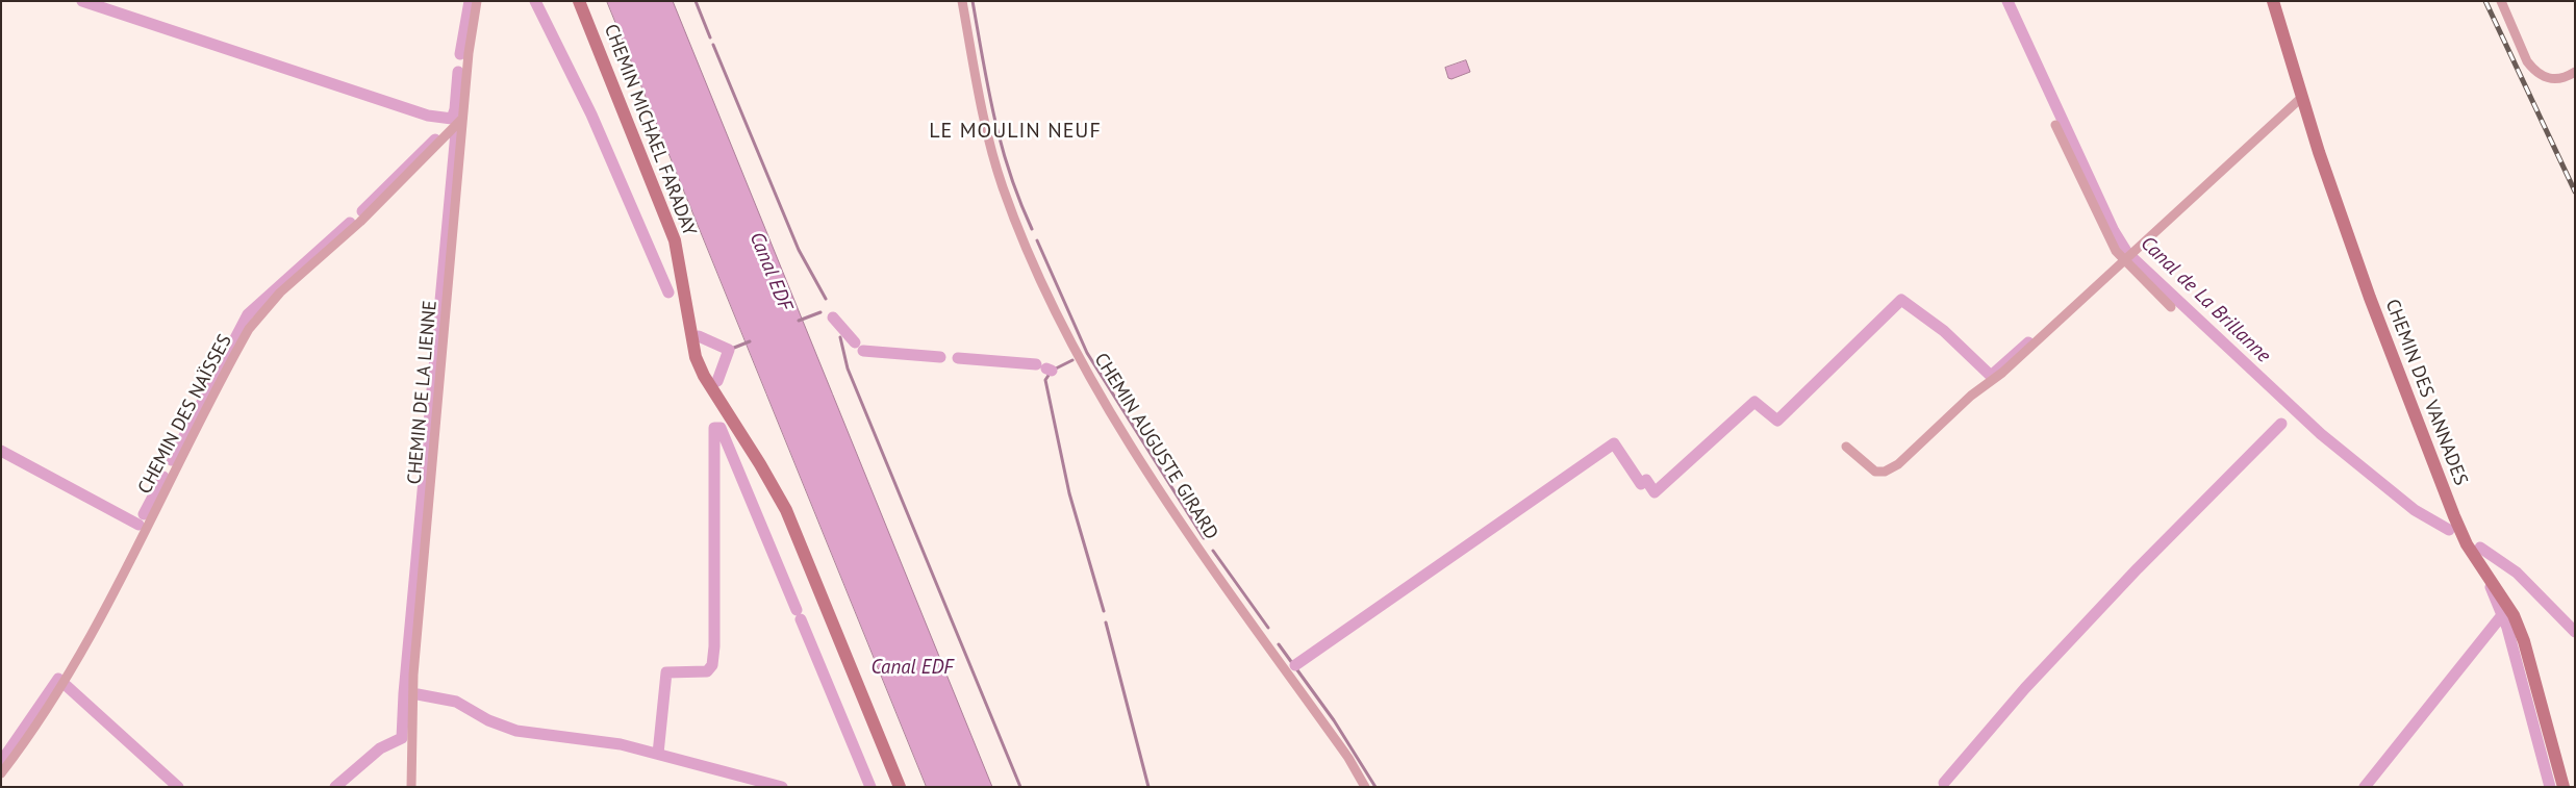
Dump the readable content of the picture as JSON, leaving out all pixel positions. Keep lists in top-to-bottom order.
{
  "streets": {
    "main road": ["CHEMIN MICHAEL FARADAY", "CHEMIN DES VANNADES"],
    "street": ["CHEMIN DE LA LIENNE", "CHEMIN DES NAÏSSES", "CHEMIN AUGUSTE GIRARD"]
  },
  "crossings": [
    ["CHEMIN DE LA LIENNE", "CHEMIN DES NAÏSSES"]
  ],
  "districts": ["LE MOULIN NEUF"],
  "water": ["Canal EDF", "Canal de La Brillanne"]
}
